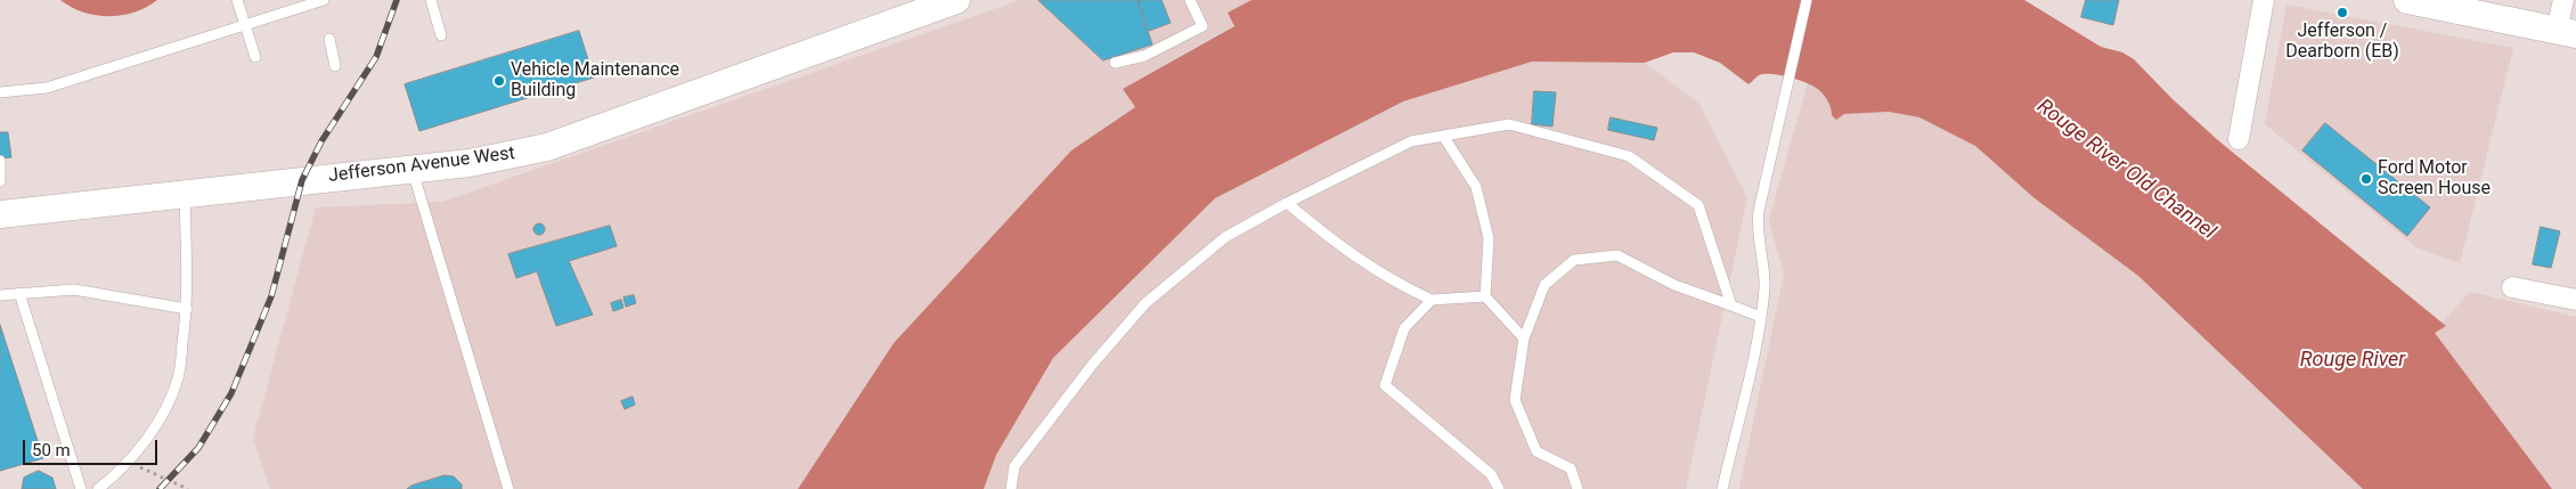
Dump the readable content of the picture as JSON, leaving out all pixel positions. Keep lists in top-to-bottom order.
{
  "streets": {
    "main road": ["Jefferson Avenue West"]
  },
  "water": ["Rouge River Old Channel", "Rouge River"],
  "places": ["Jefferson / Dearborn (EB)", "Vehicle Maintenance Building", "Ford Motor Screen House"],
  "scale_bar": "50 m"
}
